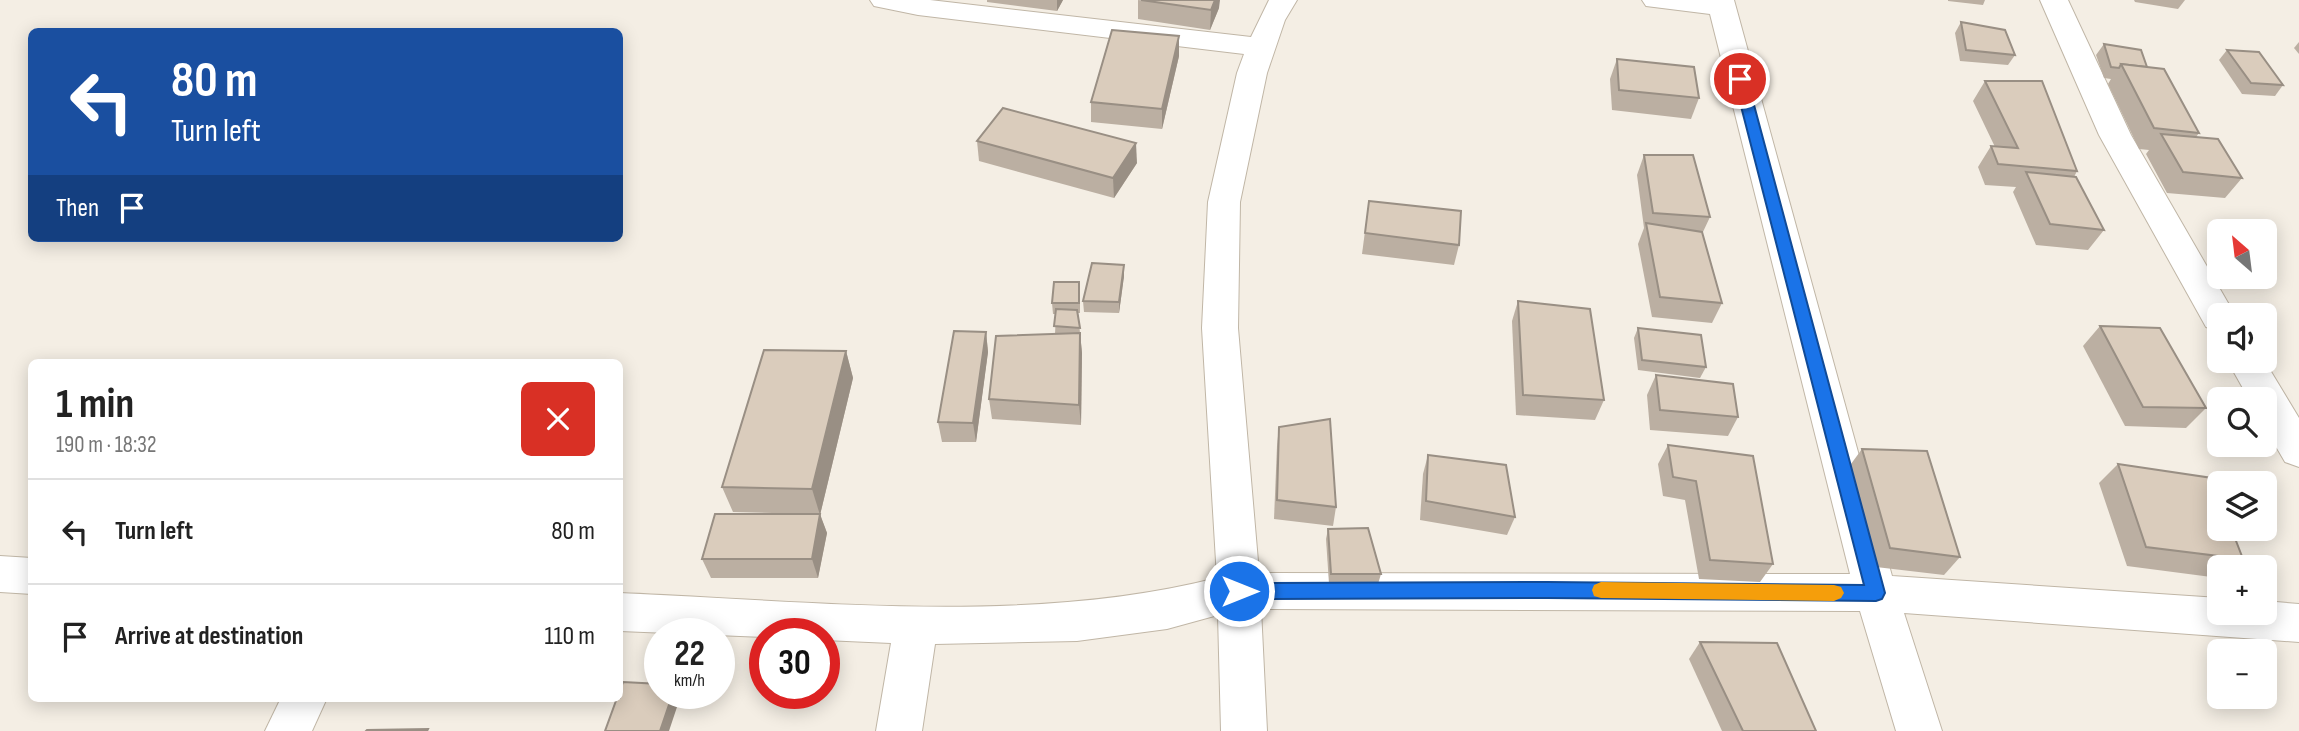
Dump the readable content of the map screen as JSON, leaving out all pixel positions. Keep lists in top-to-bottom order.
{
  "north": "top left",
  "page": {
    "turn": ["80 m", "Turn left"],
    "then": "Then",
    "map_buttons": ["+", "−"],
    "heading": ["1 min", "190 m · 18:32"],
    "list": [
      {
        "name": "Turn left",
        "value": "80 m"
      },
      {
        "name": "Arrive at destination",
        "value": "110 m"
      }
    ],
    "speed": "22 km/h",
    "limit": "30"
  }
}
